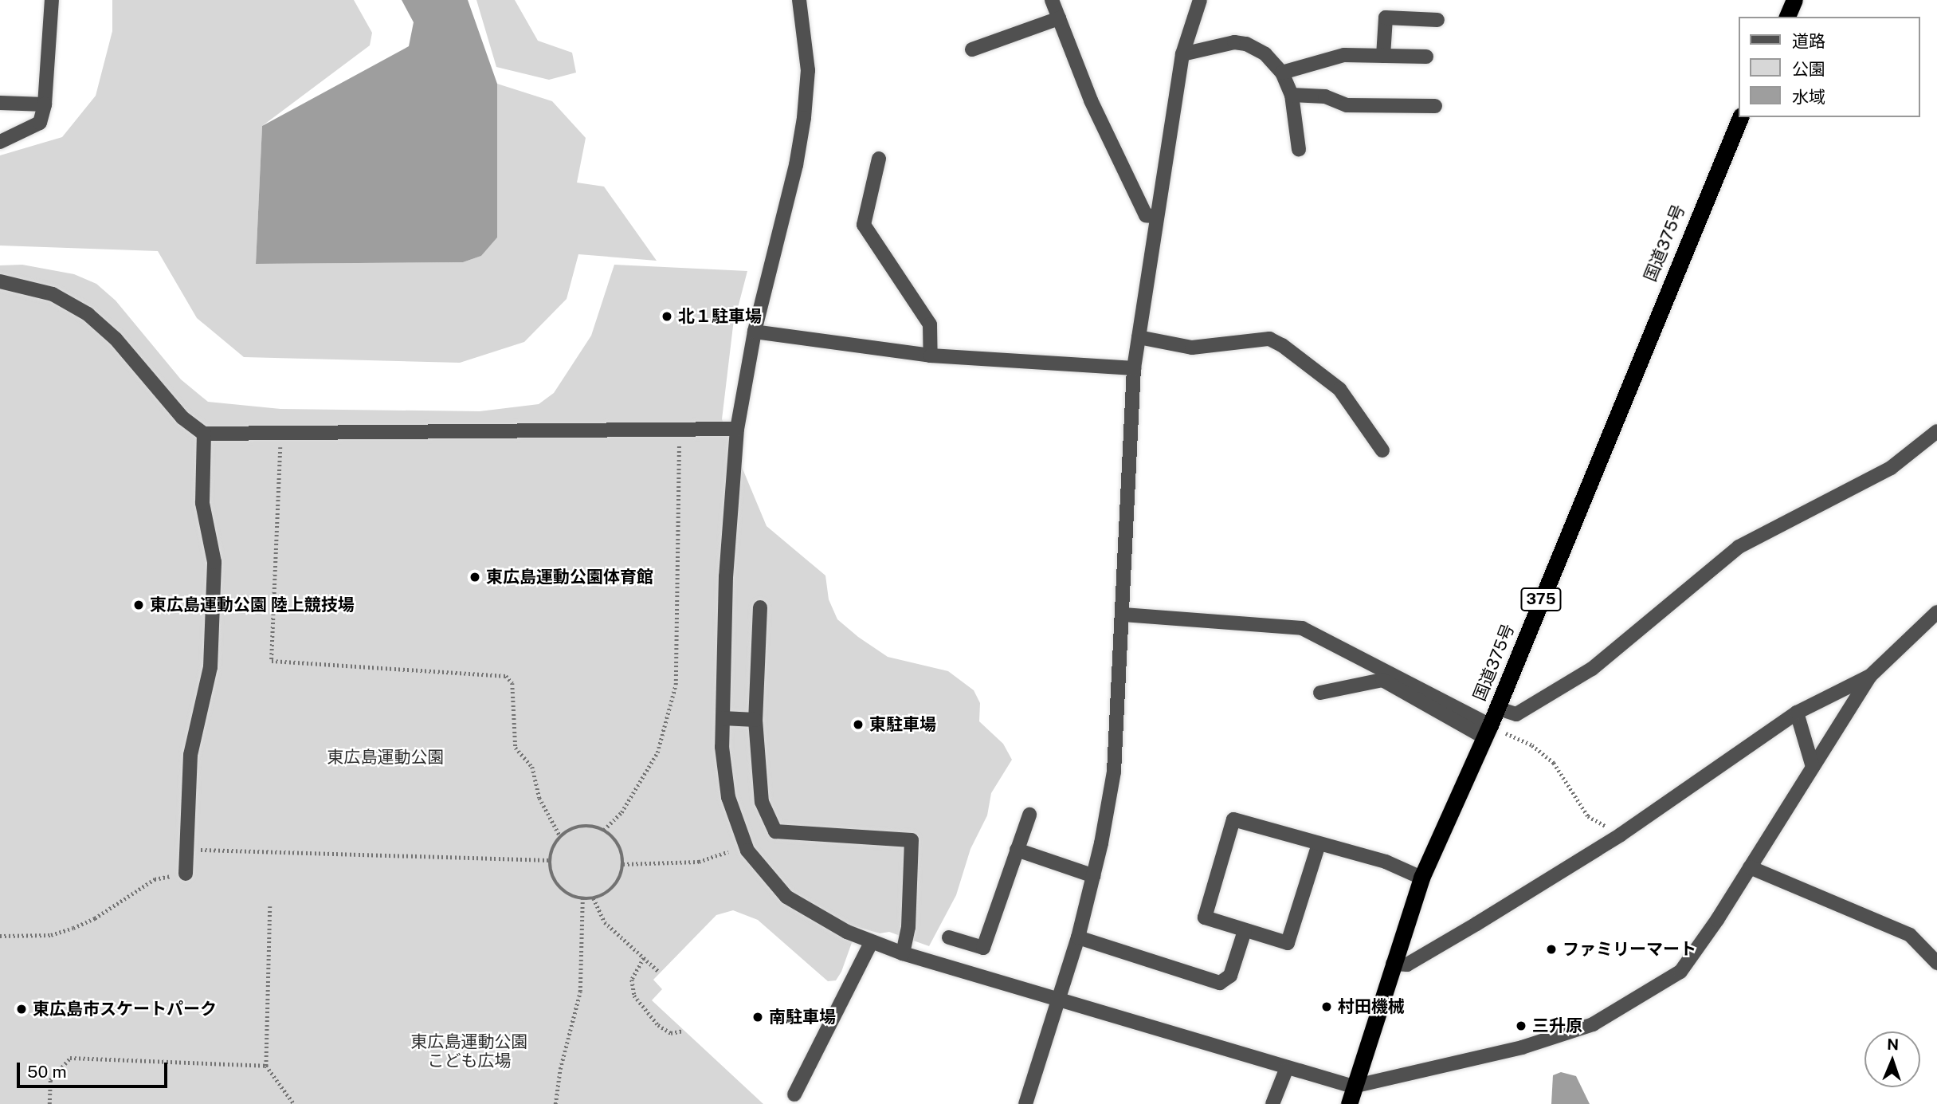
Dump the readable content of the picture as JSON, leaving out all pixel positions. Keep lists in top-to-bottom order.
{
  "streets": {
    "highway": ["国道375号", "375"]
  },
  "parks": ["東広島運動公園", "東広島運動公園 こども広場"],
  "places": [
    "北１駐車場",
    "東広島運動公園体育館",
    "東広島運動公園 陸上競技場",
    "東駐車場",
    "ファミリーマート",
    "村田機械",
    "東広島市スケートパーク",
    "南駐車場",
    "三升原"
  ],
  "legend": ["道路", "公園", "水域"],
  "scale_bar": "50 m",
  "north": "top"
}
